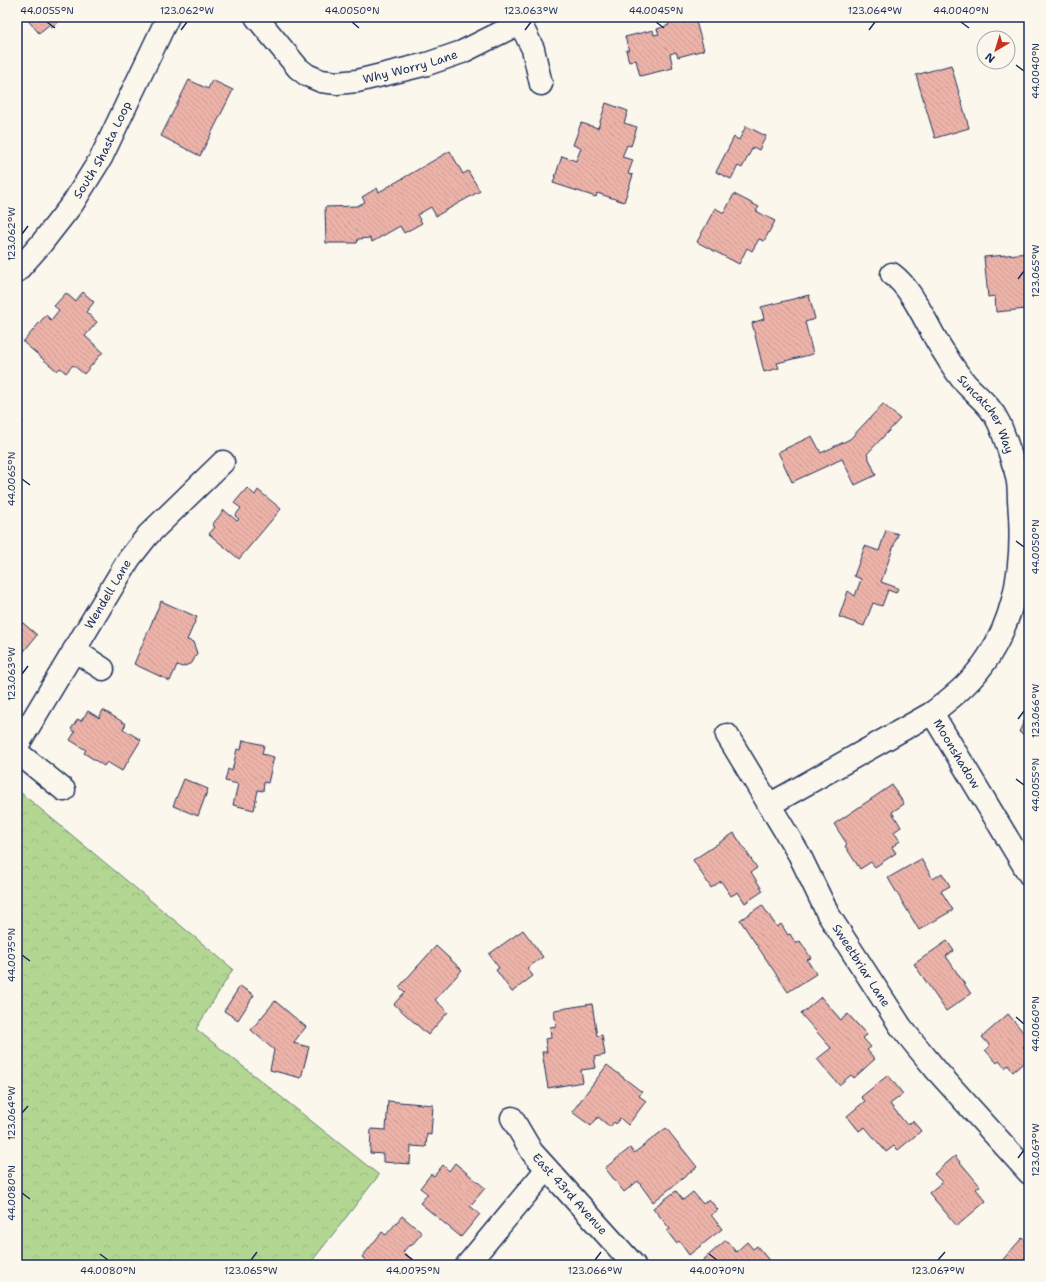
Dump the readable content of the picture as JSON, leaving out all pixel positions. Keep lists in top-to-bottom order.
{
  "streets": {
    "street": [
      "Why Worry Lane",
      "South Shasta Loop",
      "Suncatcher Way",
      "Wendell Lane",
      "Moonshadow",
      "Sweetbriar Lane",
      "East 43rd Avenue"
    ]
  },
  "crossings": [
    ["Suncatcher Way", "Moonshadow"],
    ["Moonshadow", "Sweetbriar Lane"]
  ],
  "north": "bottom left",
  "coordinates": [
    "44.0055°N",
    "123.062°W",
    "44.0050°N",
    "123.063°W",
    "44.0045°N",
    "123.064°W",
    "44.0040°N",
    "123.065°W",
    "44.0065°N",
    "123.066°W",
    "44.0075°N",
    "44.0060°N",
    "123.067°W",
    "44.0080°N",
    "44.0070°N"
  ]
}
